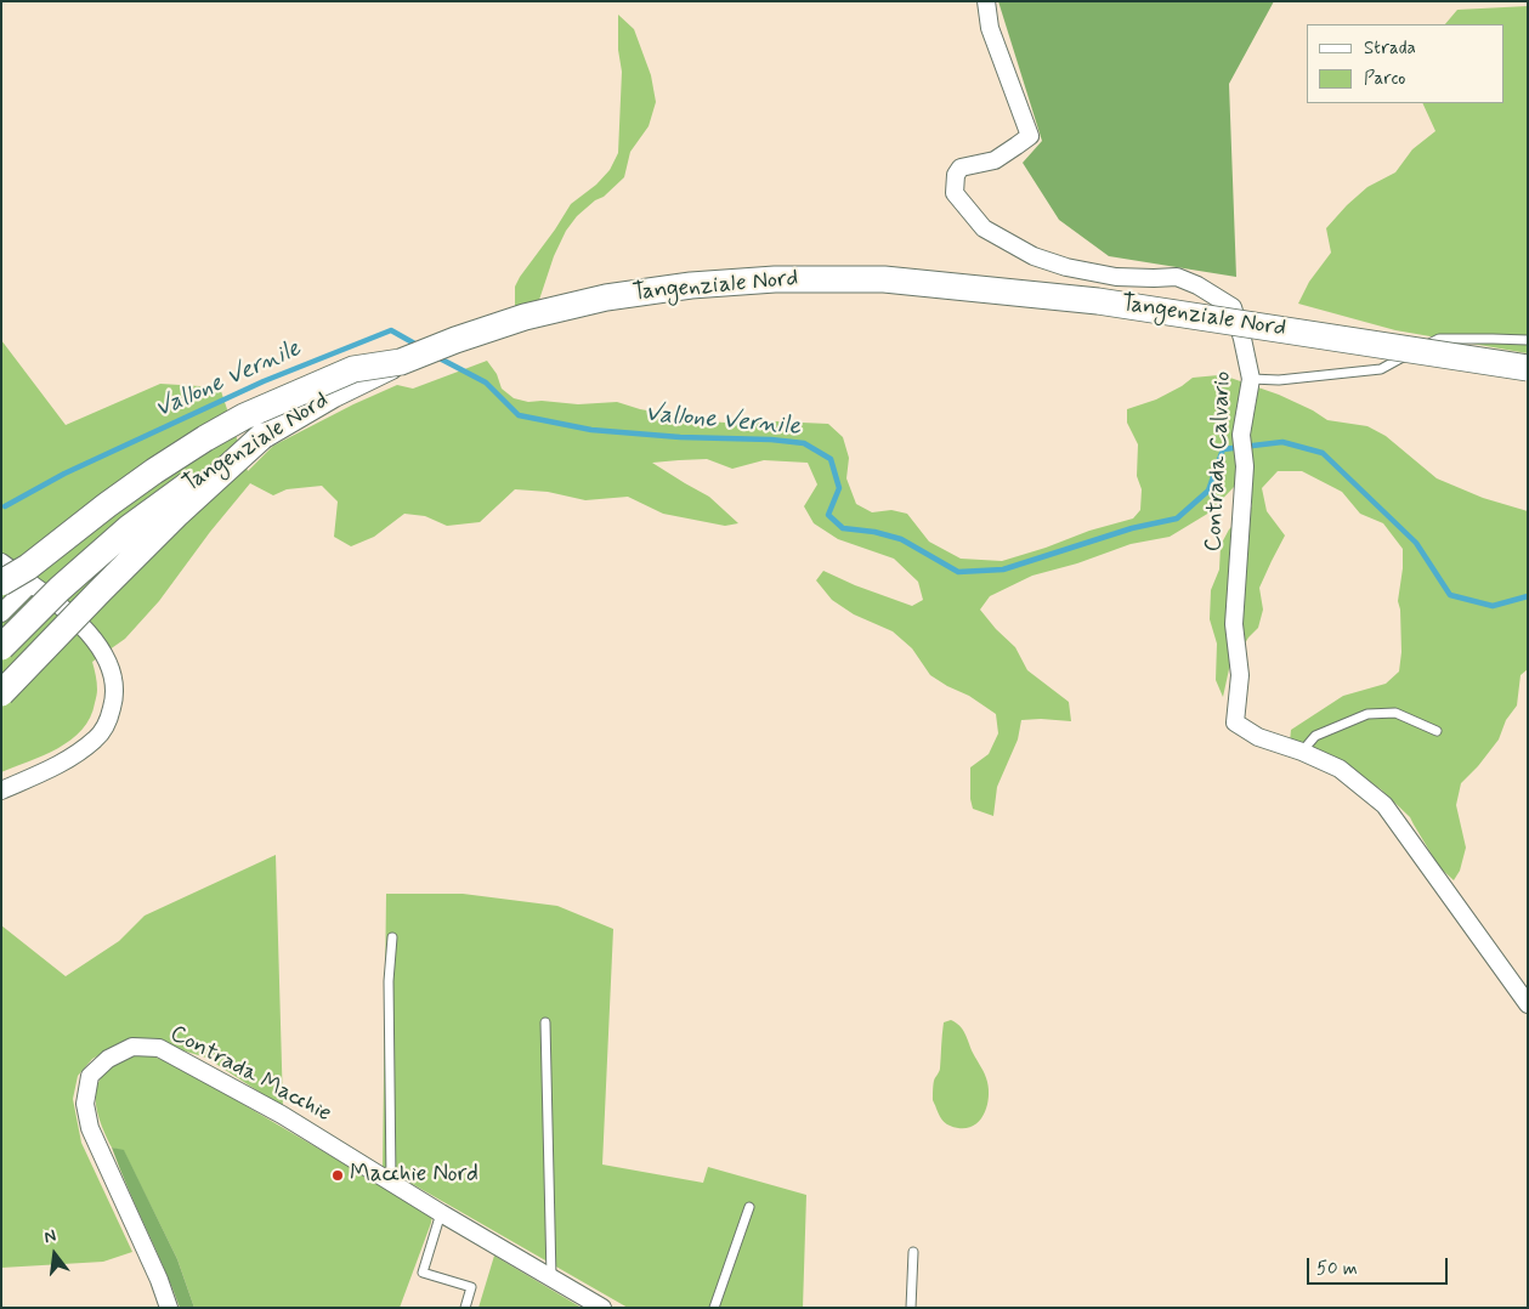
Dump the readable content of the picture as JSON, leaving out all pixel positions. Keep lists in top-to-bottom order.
{
  "streets": {
    "main road": ["Tangenziale Nord"],
    "street": ["Contrada Calvario", "Contrada Macchie"]
  },
  "water": ["Vallone Vernile"],
  "places": ["Macchie Nord"],
  "legend": ["Strada", "Parco"],
  "scale_bar": "50 m",
  "north": "top"
}
